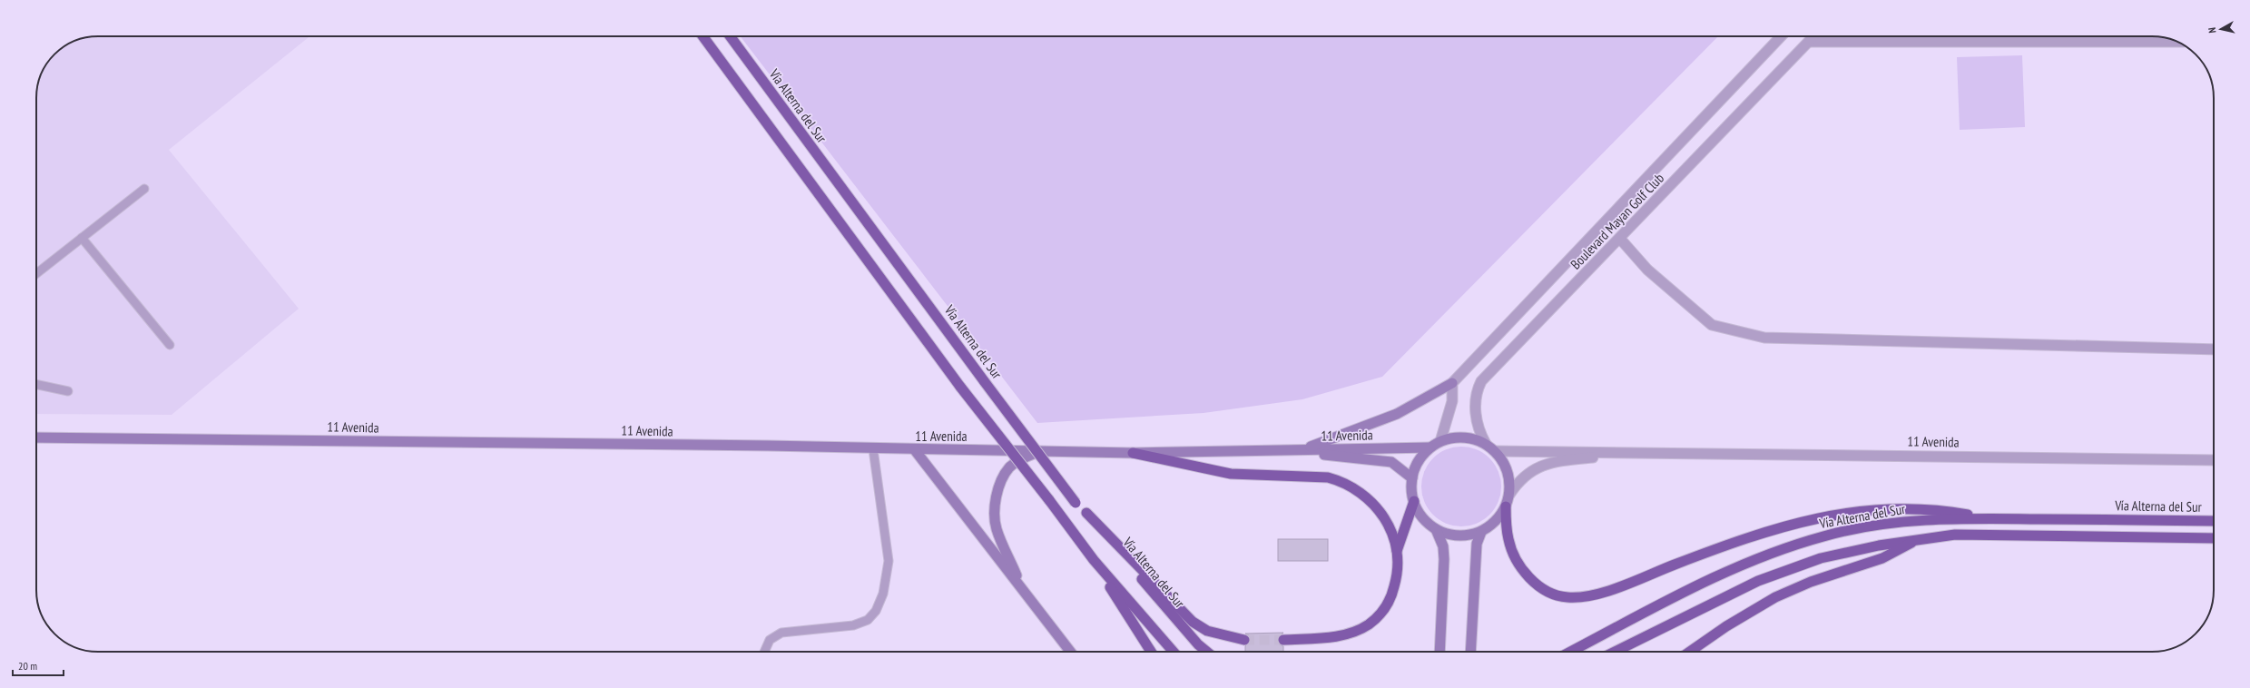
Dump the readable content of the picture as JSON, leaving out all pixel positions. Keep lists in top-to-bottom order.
{
  "streets": {
    "highway": ["Vía Alterna del Sur"],
    "main road": ["11 Avenida"],
    "street": ["Boulevard Mayan Golf Club"]
  },
  "crossings": [
    ["Boulevard Mayan Golf Club", "11 Avenida"]
  ],
  "scale_bar": "20 m",
  "north": "left"
}
